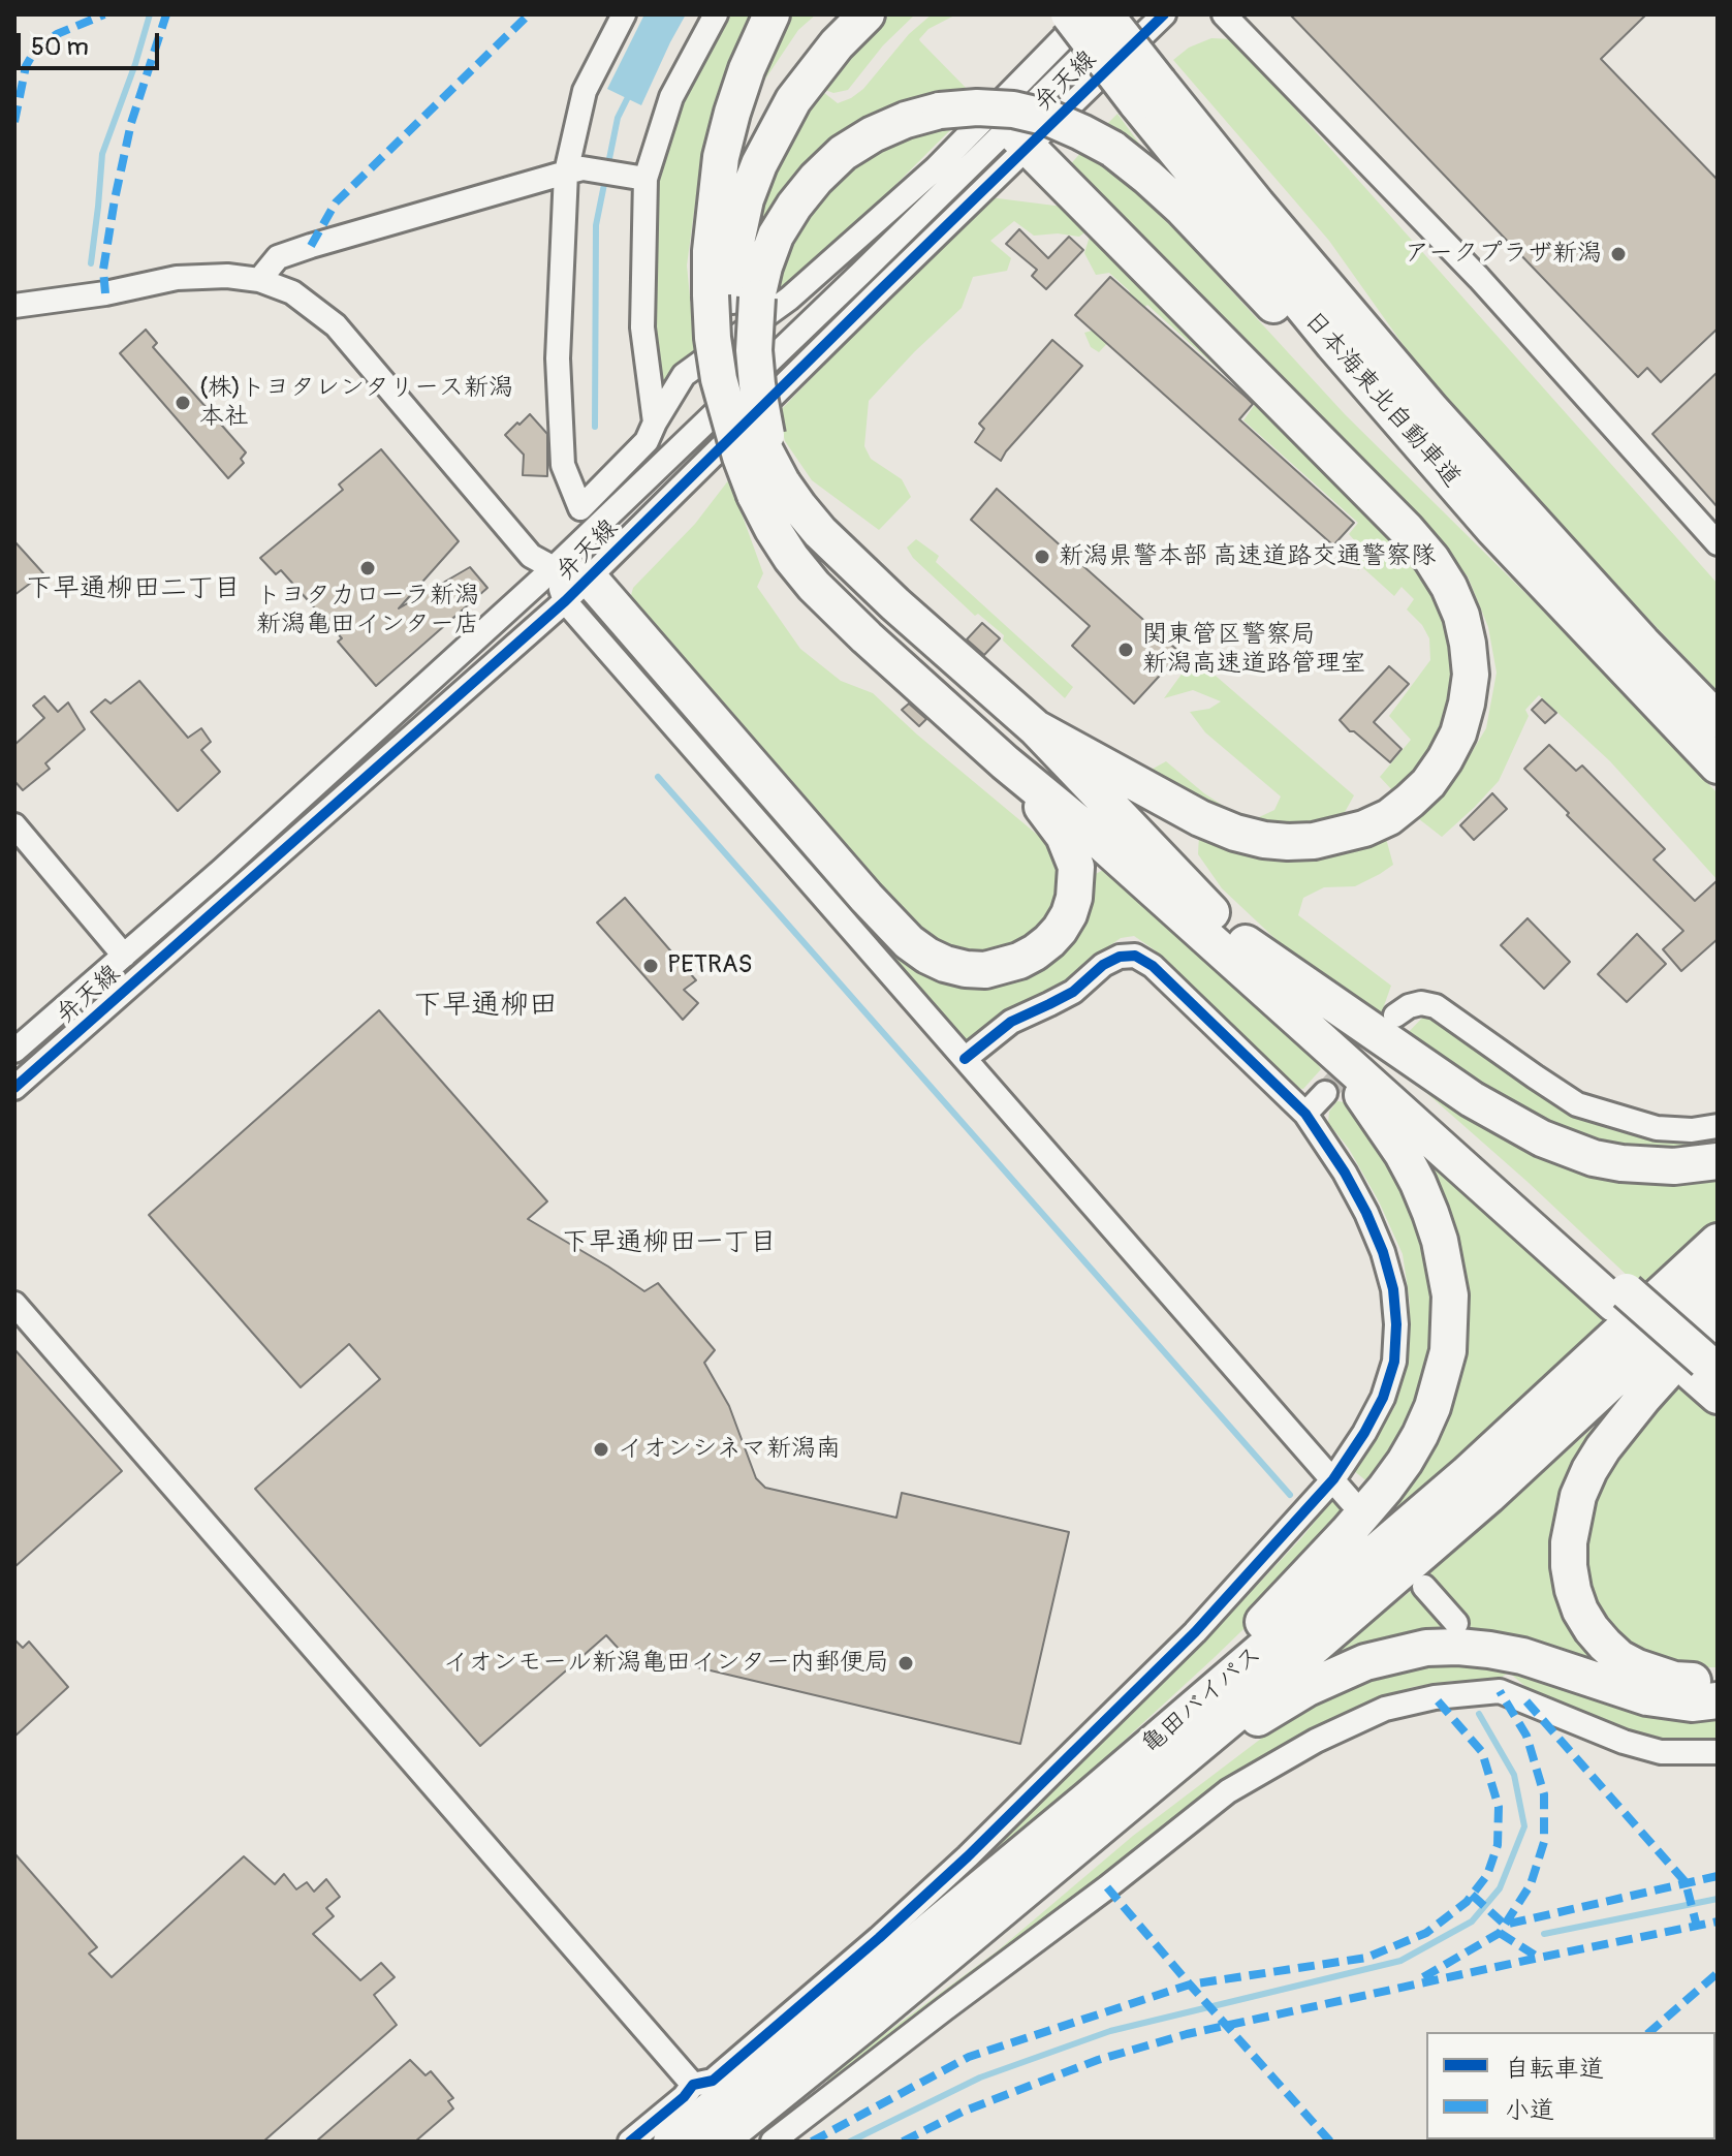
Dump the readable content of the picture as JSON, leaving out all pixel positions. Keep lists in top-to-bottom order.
{
  "streets": {
    "highway": ["日本海東北自動車道", "亀田バイパス"],
    "street": ["弁天線"]
  },
  "districts": ["下早通柳田二丁目", "下早通柳田", "下早通柳田一丁目"],
  "places": [
    "アークプラザ新潟",
    "(株)トヨタレンタリース新潟 本社",
    "新潟県警本部 高速道路交通警察隊",
    "トヨタカローラ新潟 新潟亀田インター店",
    "関東管区警察局 新潟高速道路管理室",
    "PETRAS",
    "イオンシネマ新潟南",
    "イオンモール新潟亀田インター内郵便局"
  ],
  "legend": ["自転車道", "小道"],
  "scale_bar": "50 m"
}
